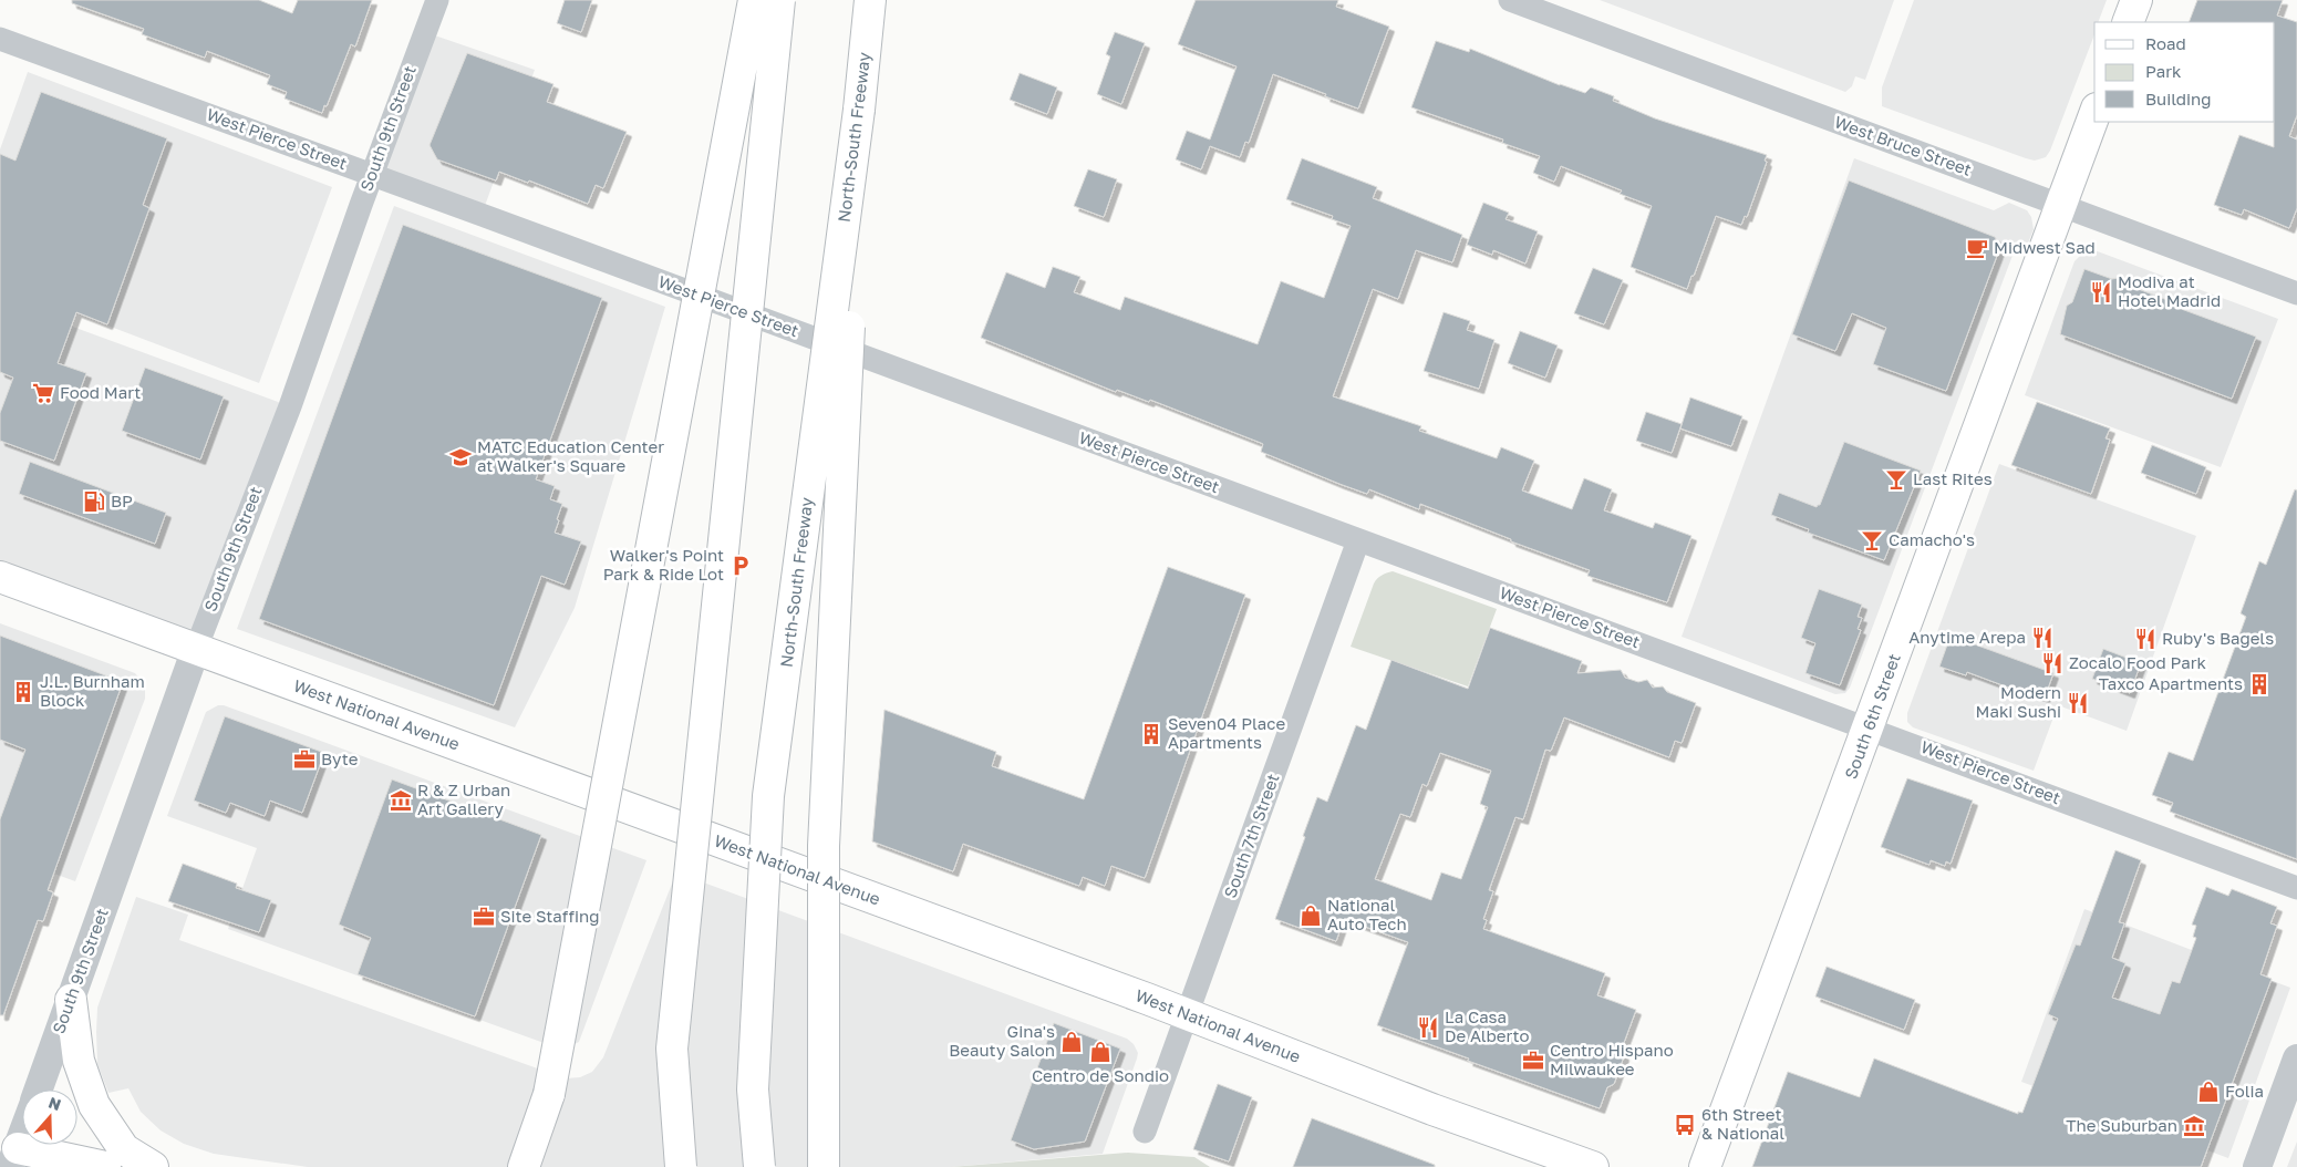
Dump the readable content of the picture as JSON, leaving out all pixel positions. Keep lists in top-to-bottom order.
{
  "streets": {
    "main road": ["North-South Freeway", "West National Avenue", "South 6th Street"],
    "street": [
      "South 9th Street",
      "West Pierce Street",
      "West Bruce Street",
      "South 7th Street"
    ]
  },
  "crossings": [
    ["South 9th Street", "West Pierce Street"],
    ["South 9th Street", "West National Avenue"],
    ["West Pierce Street", "South 6th Street"],
    ["West Pierce Street", "South 7th Street"],
    ["West Bruce Street", "South 6th Street"],
    ["West National Avenue", "South 7th Street"]
  ],
  "places": {
    "cafe": ["Midwest Sad"],
    "restaurant": [
      "Modiva at Hotel Madrid",
      "Anytime Arepa",
      "Ruby's Bagels",
      "Zocalo Food Park",
      "Modern Maki Sushi",
      "La Casa De Alberto"
    ],
    "supermarket": ["Food Mart"],
    "school or university": ["MATC Education Center at Walker's Square"],
    "bar": ["Last Rites", "Camacho's"],
    "fuel station": ["BP"],
    "parking": ["Walker's Point Park & Ride Lot"],
    "building": ["Taxco Apartments", "J.L. Burnham Block", "Seven04 Place Apartments"],
    "office": ["Byte", "Site Staffing", "Centro Hispano Milwaukee"],
    "museum": ["R & Z Urban Art Gallery", "The Suburban"],
    "shop": [
      "National Auto Tech",
      "Gina's Beauty Salon",
      "Centro de Sondio",
      "Folia"
    ],
    "bus stop": ["6th Street & National"]
  },
  "legend": ["Road", "Park", "Building"],
  "north": "top"
}
